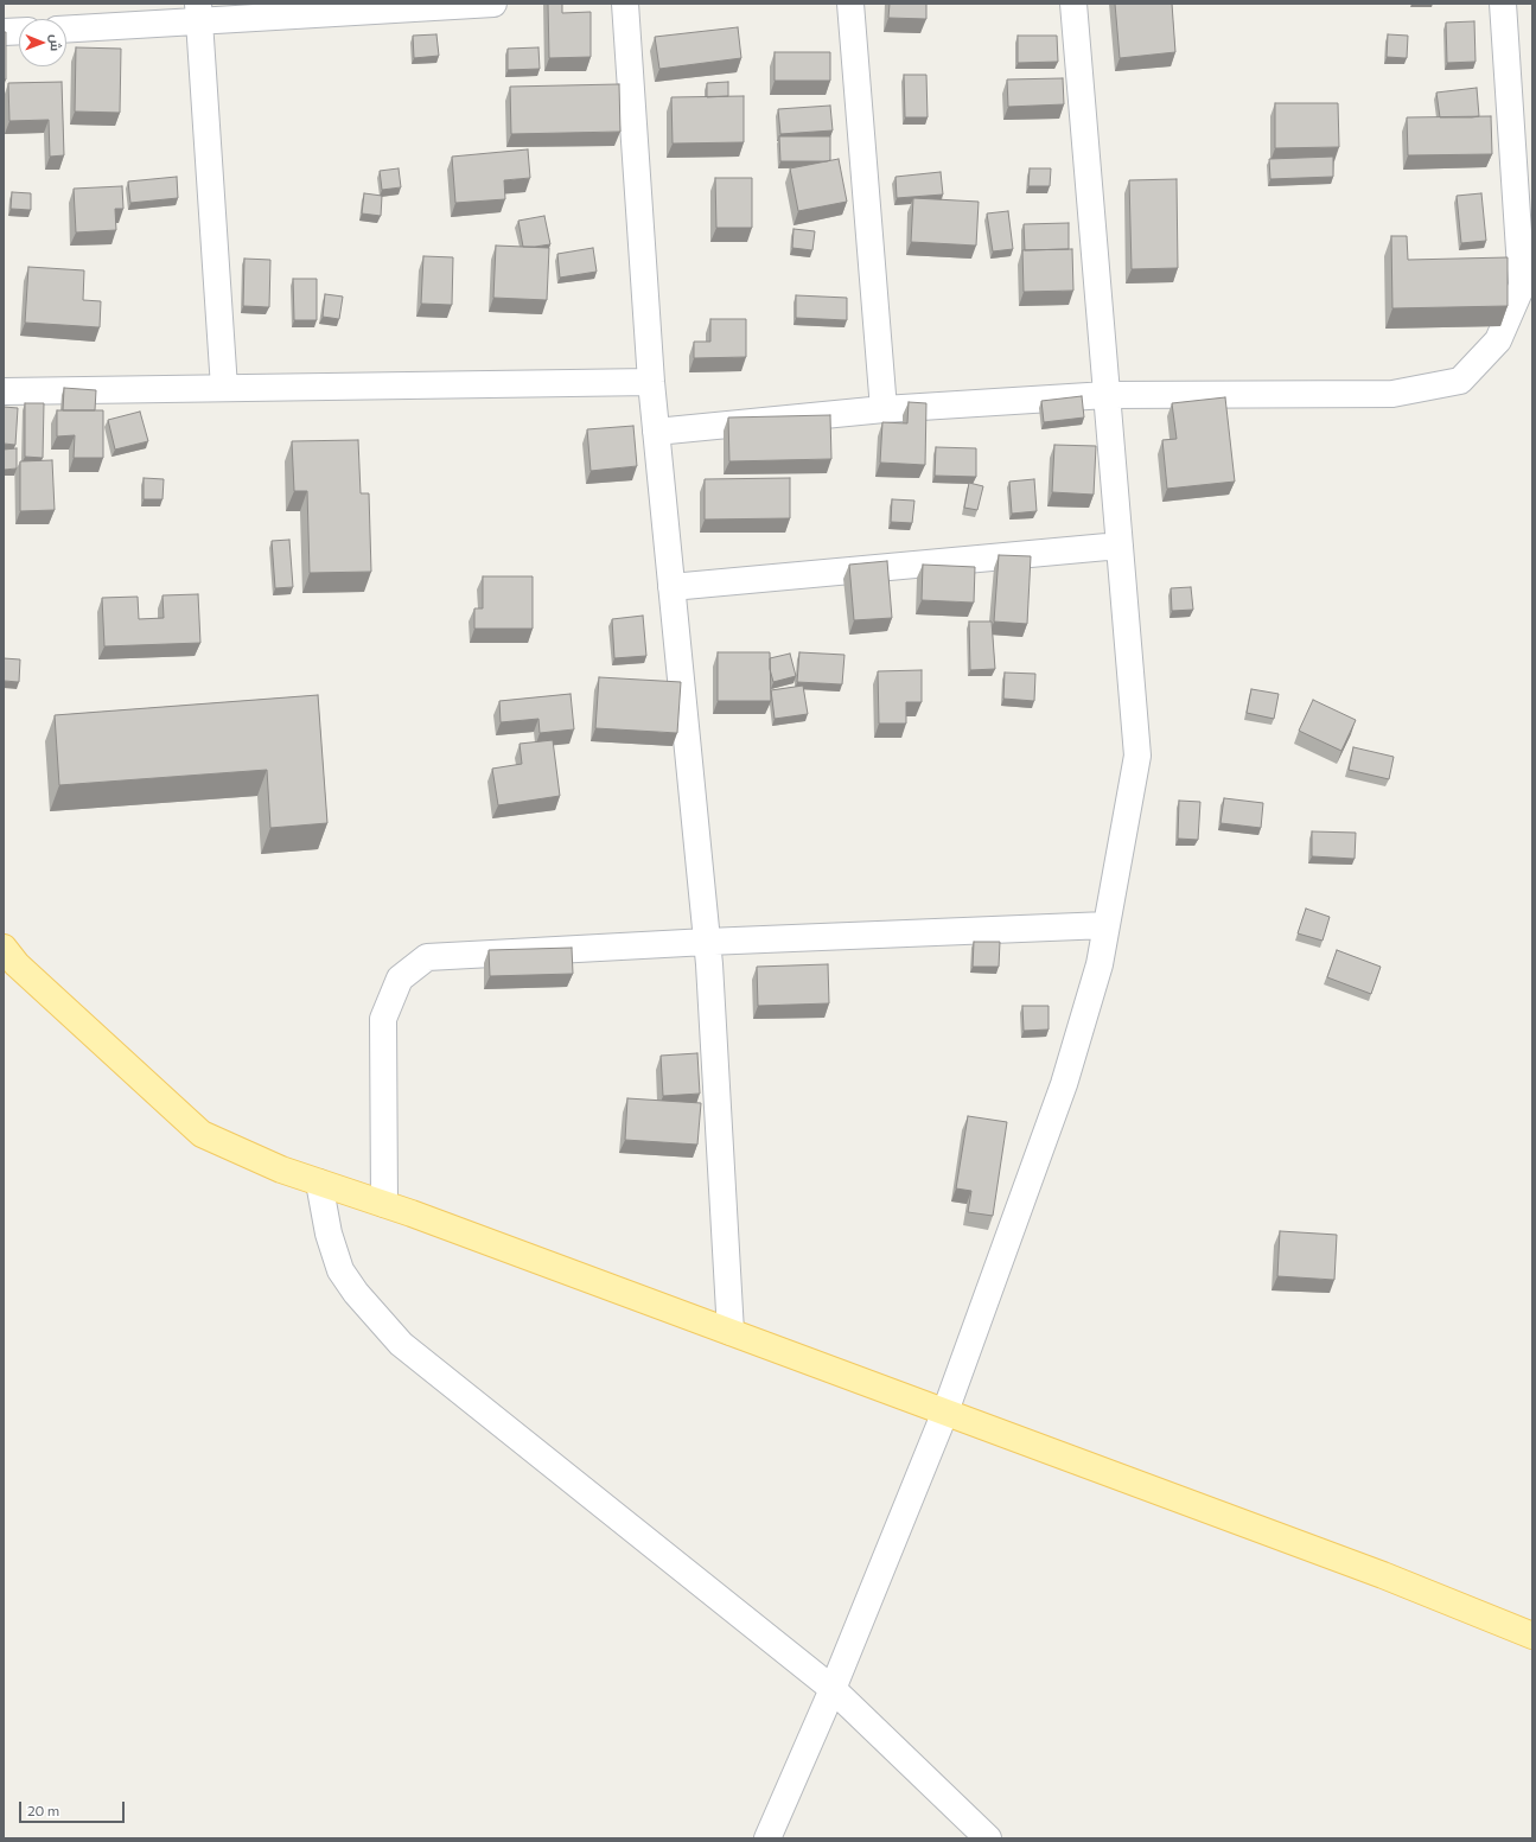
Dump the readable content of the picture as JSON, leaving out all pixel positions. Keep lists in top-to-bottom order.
{
  "scale_bar": "20 m",
  "north": "right"
}
